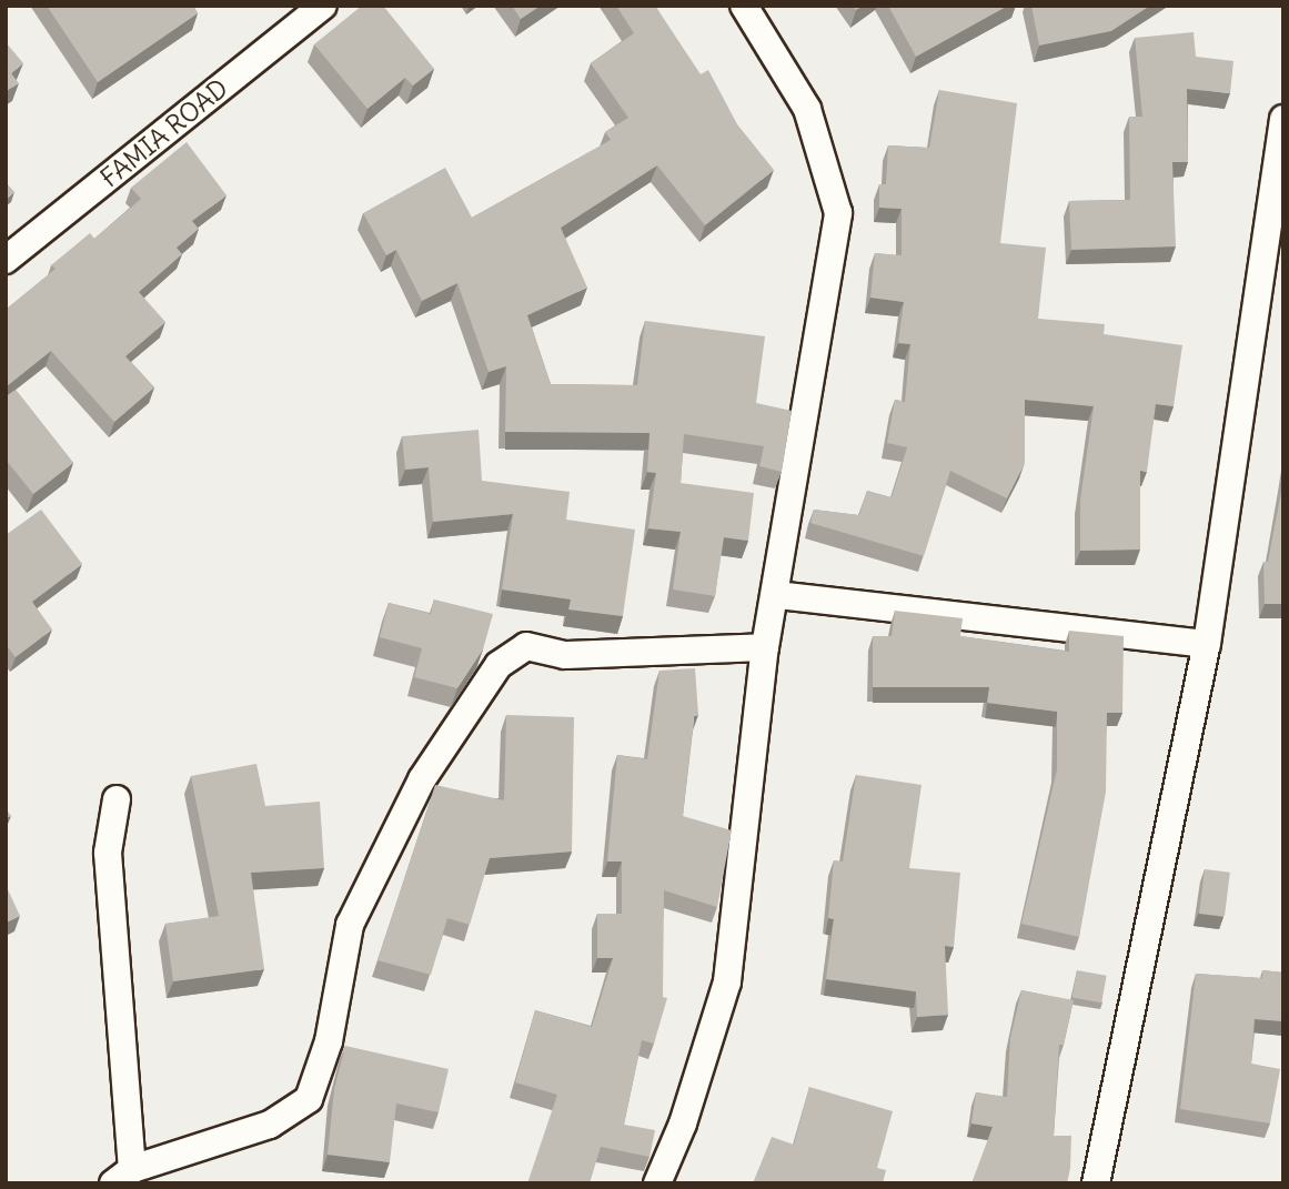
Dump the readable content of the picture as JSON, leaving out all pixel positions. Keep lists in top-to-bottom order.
{
  "streets": {
    "street": ["FAMIA ROAD"]
  }
}
